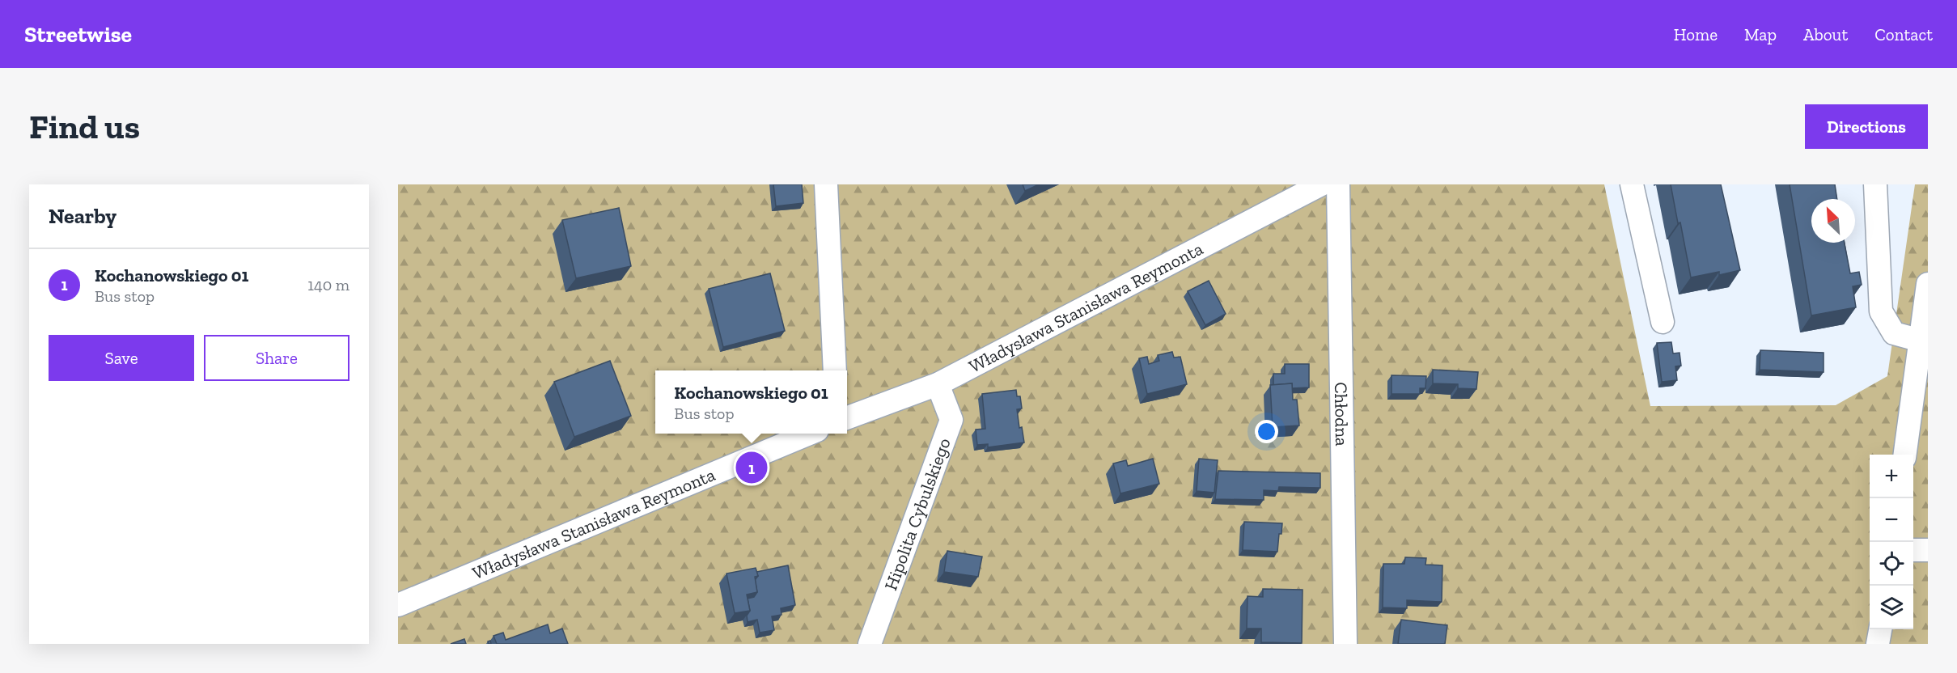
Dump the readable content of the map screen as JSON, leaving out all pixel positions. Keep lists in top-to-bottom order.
{
  "streets": {
    "street": ["Władysława Stanisława Reymonta", "Chłodna", "Hipolita Cybulskiego"]
  },
  "crossings": [
    ["Władysława Stanisława Reymonta", "Hipolita Cybulskiego"]
  ],
  "north": "top left",
  "page": {
    "header": "Streetwise",
    "nav": [
      "Home",
      "Map",
      "About",
      "Contact"
    ],
    "buttons": [
      "Directions",
      ["Save", "Share"]
    ],
    "title": "Find us",
    "heading": "Nearby",
    "list": [
      {
        "mark": "1",
        "name": "Kochanowskiego 01",
        "note": "Bus stop",
        "value": "140 m"
      }
    ],
    "popup": ["Kochanowskiego 01", "Bus stop"],
    "pins": "1",
    "map_buttons": ["+", "−"]
  }
}
